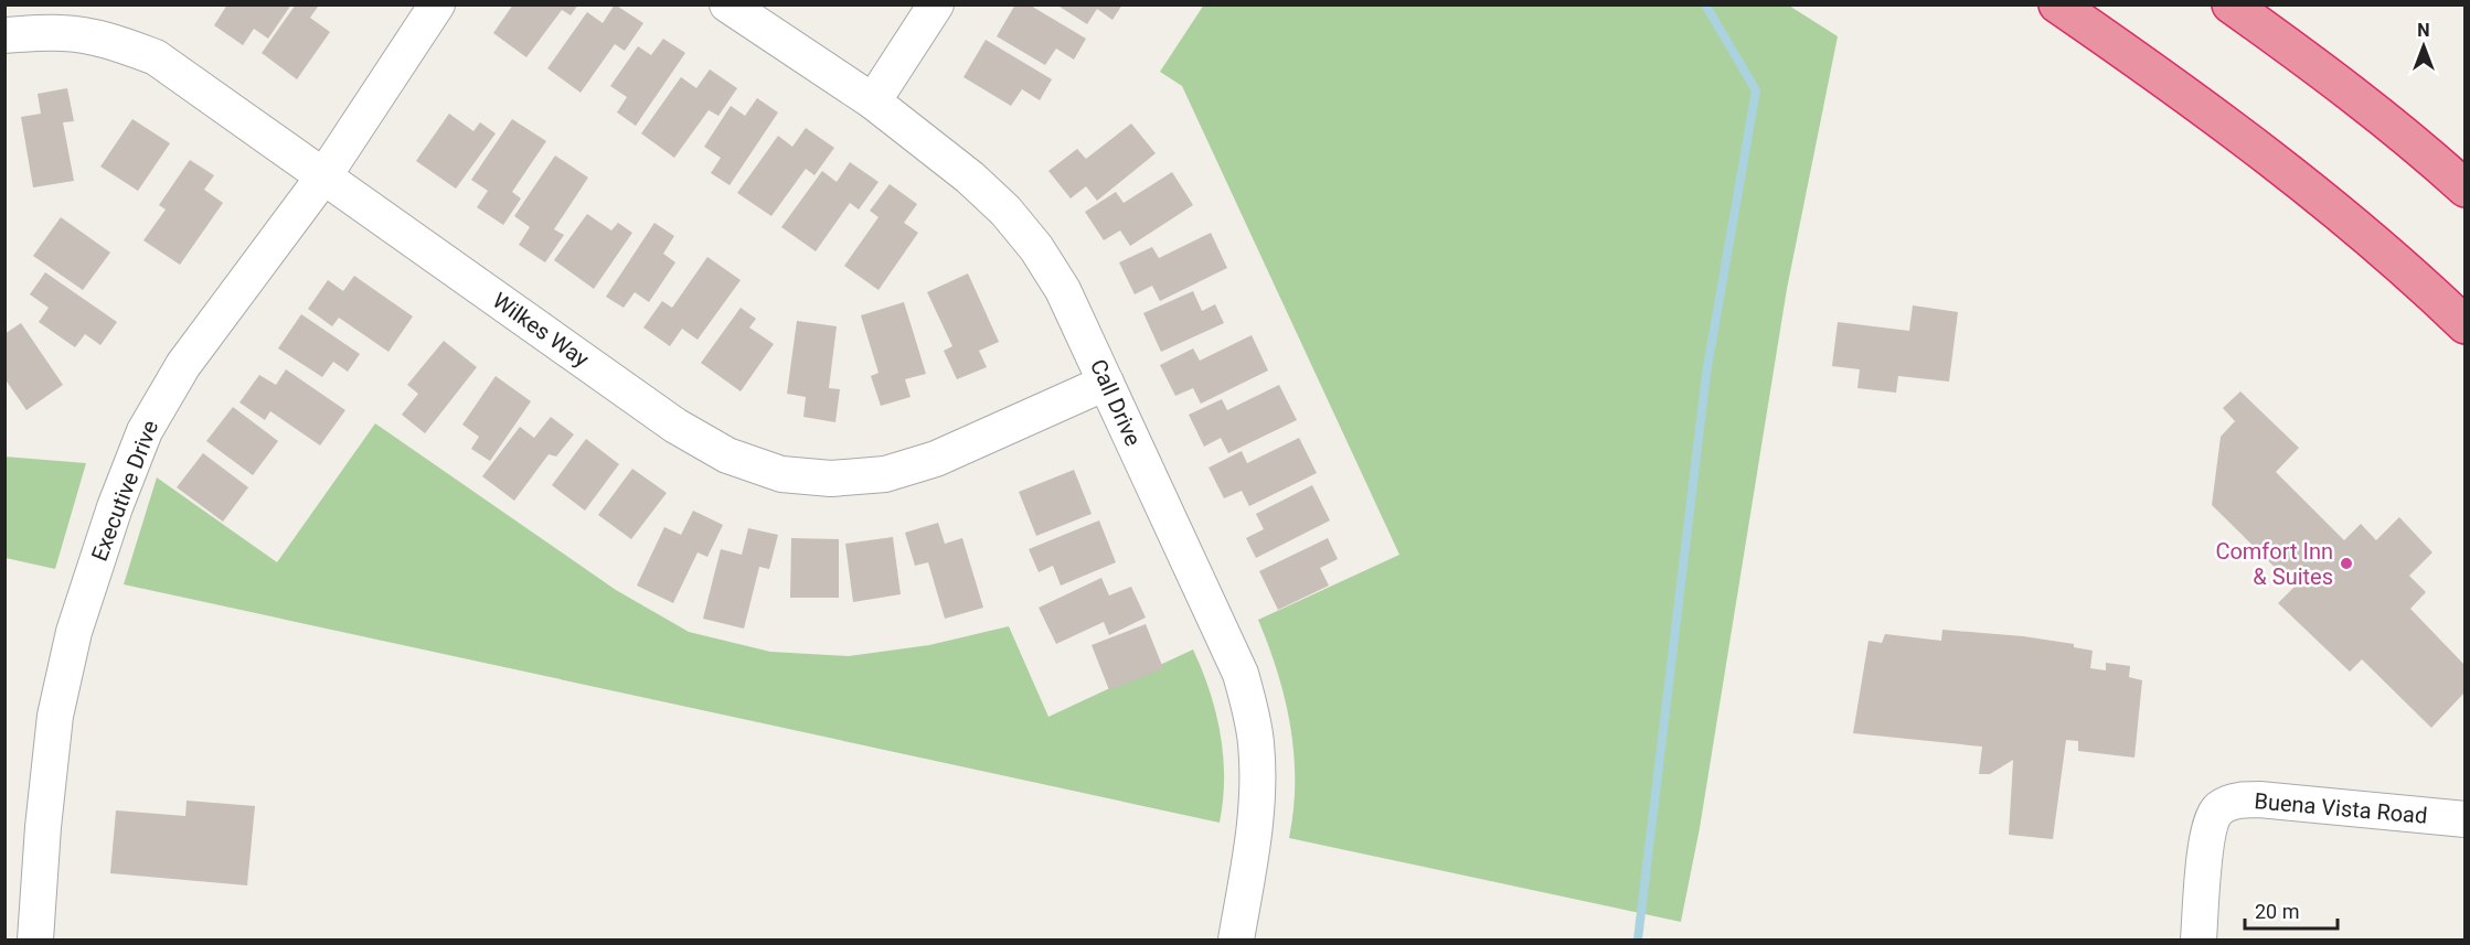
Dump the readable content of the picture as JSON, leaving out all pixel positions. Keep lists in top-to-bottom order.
{
  "streets": {
    "street": [
      "Wilkes Way",
      "Call Drive",
      "Executive Drive",
      "Buena Vista Road"
    ]
  },
  "crossings": [
    ["Wilkes Way", "Call Drive"],
    ["Wilkes Way", "Executive Drive"]
  ],
  "places": ["Comfort Inn & Suites"],
  "scale_bar": "20 m",
  "north": "top"
}
